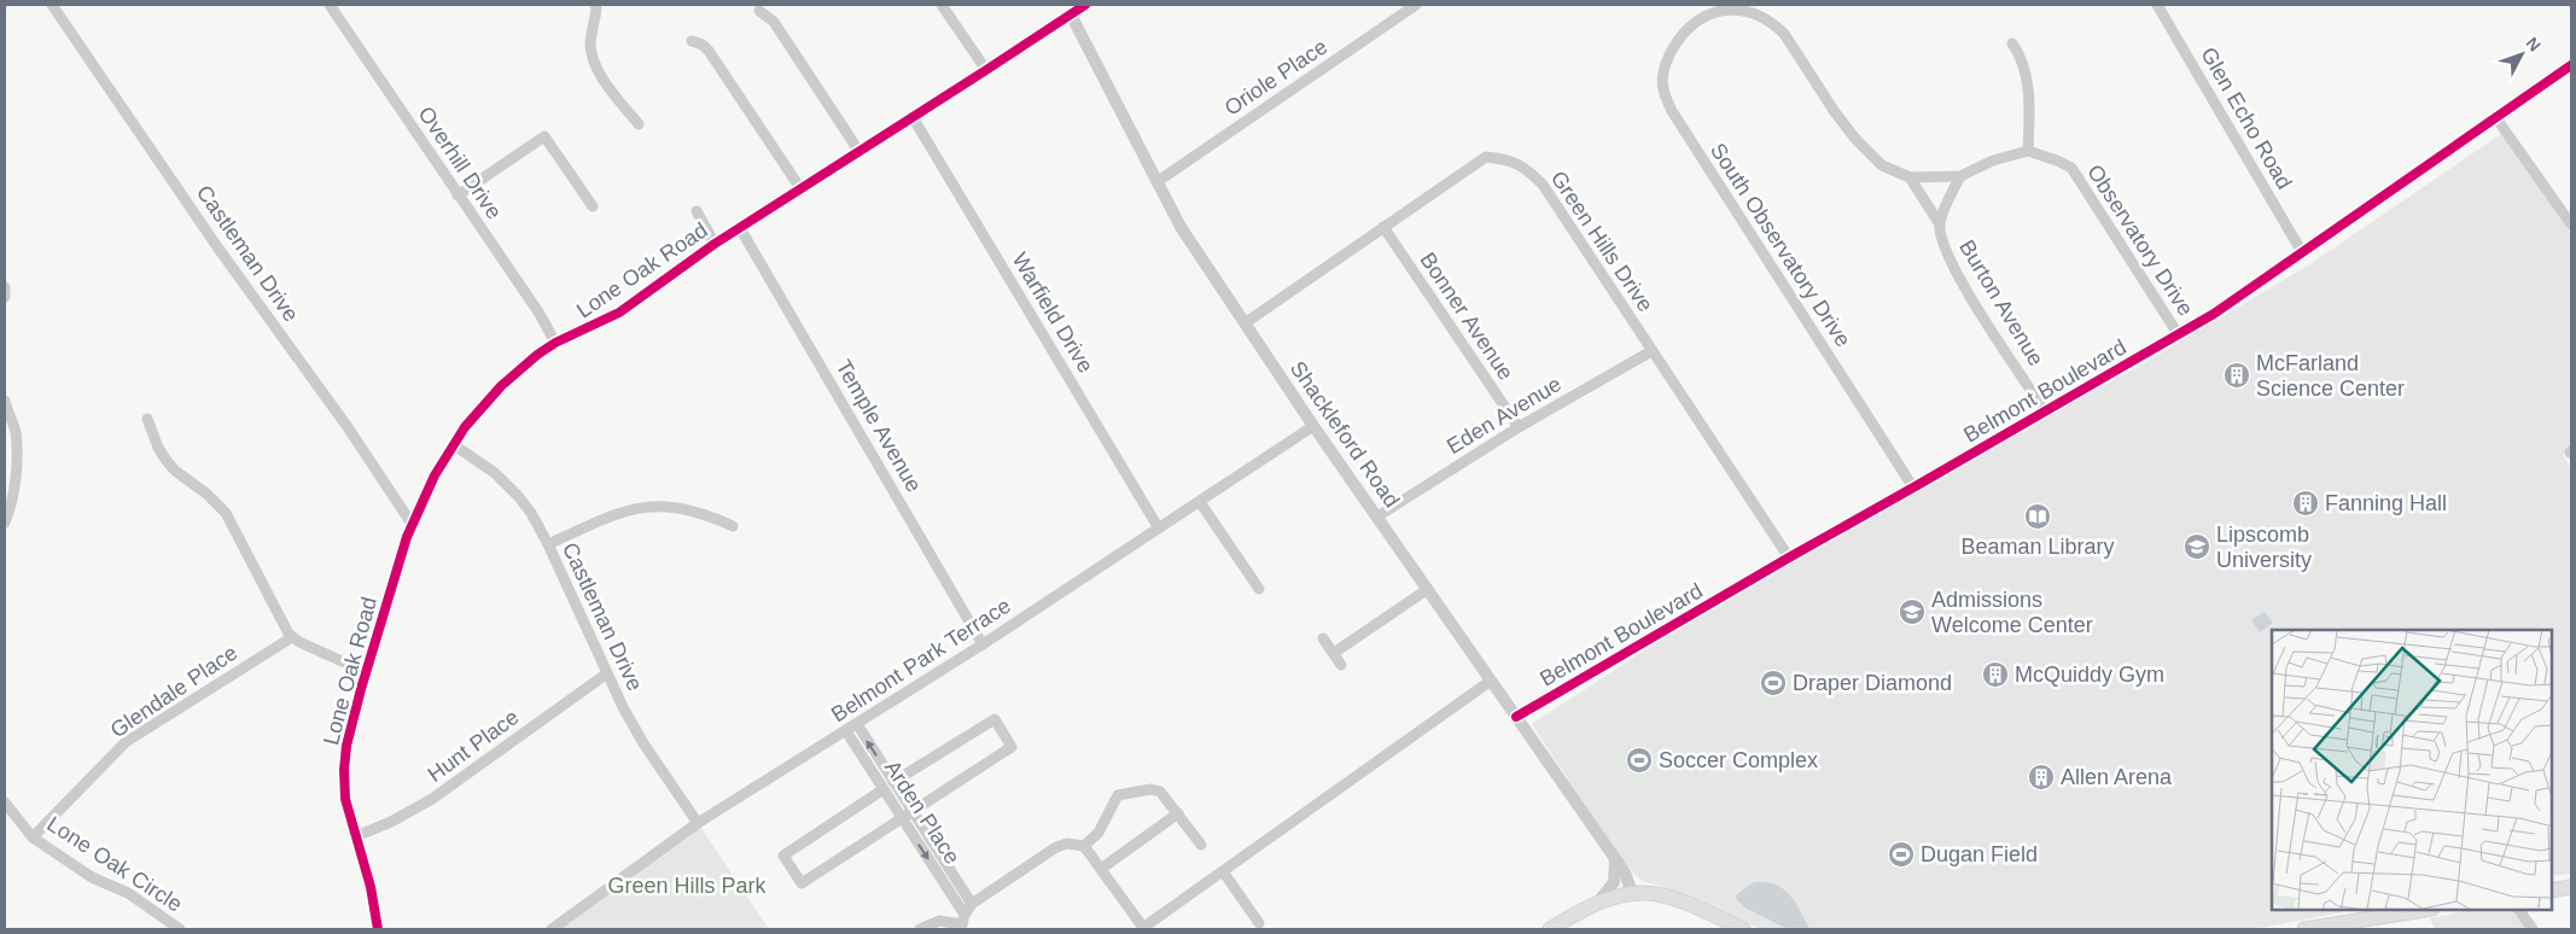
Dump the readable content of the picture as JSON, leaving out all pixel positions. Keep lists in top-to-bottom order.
{
  "streets": {
    "street": [
      "Oriole Place",
      "Glen Echo Road",
      "Overhill Drive",
      "Observatory Drive",
      "Green Hills Drive",
      "South Observatory Drive",
      "Castleman Drive",
      "Lone Oak Road",
      "Burton Avenue",
      "Warfield Drive",
      "Bonner Avenue",
      "Belmont Boulevard",
      "Eden Avenue",
      "Temple Avenue",
      "Shackleford Road",
      "Belmont Park Terrace",
      "Glendale Place",
      "Hunt Place",
      "Arden Place",
      "Lone Oak Circle"
    ]
  },
  "crossings": [
    ["Oriole Place", "Shackleford Road"],
    ["Glen Echo Road", "Belmont Boulevard"],
    ["Overhill Drive", "Lone Oak Road"],
    ["Observatory Drive", "Belmont Boulevard"],
    ["Green Hills Drive", "Bonner Avenue"],
    ["Green Hills Drive", "Belmont Boulevard"],
    ["Green Hills Drive", "Eden Avenue"],
    ["Green Hills Drive", "Shackleford Road"],
    ["South Observatory Drive", "Belmont Boulevard"],
    ["Castleman Drive", "Lone Oak Road"],
    ["Castleman Drive", "Belmont Park Terrace"],
    ["Castleman Drive", "Hunt Place"],
    ["Lone Oak Road", "Warfield Drive"],
    ["Lone Oak Road", "Temple Avenue"],
    ["Lone Oak Road", "Shackleford Road"],
    ["Lone Oak Road", "Hunt Place"],
    ["Burton Avenue", "Belmont Boulevard"],
    ["Warfield Drive", "Belmont Park Terrace"],
    ["Bonner Avenue", "Eden Avenue"],
    ["Belmont Boulevard", "Shackleford Road"],
    ["Eden Avenue", "Shackleford Road"],
    ["Temple Avenue", "Belmont Park Terrace"],
    ["Shackleford Road", "Belmont Park Terrace"],
    ["Belmont Park Terrace", "Arden Place"],
    ["Glendale Place", "Lone Oak Circle"]
  ],
  "parks": ["Green Hills Park"],
  "places": {
    "building": [
      "McFarland Science Center",
      "Fanning Hall",
      "McQuiddy Gym",
      "Allen Arena"
    ],
    "library": ["Beaman Library"],
    "school or university": ["Lipscomb University", "Admissions Welcome Center"],
    "sports": ["Draper Diamond", "Soccer Complex", "Dugan Field"]
  },
  "north": "top right"
}
